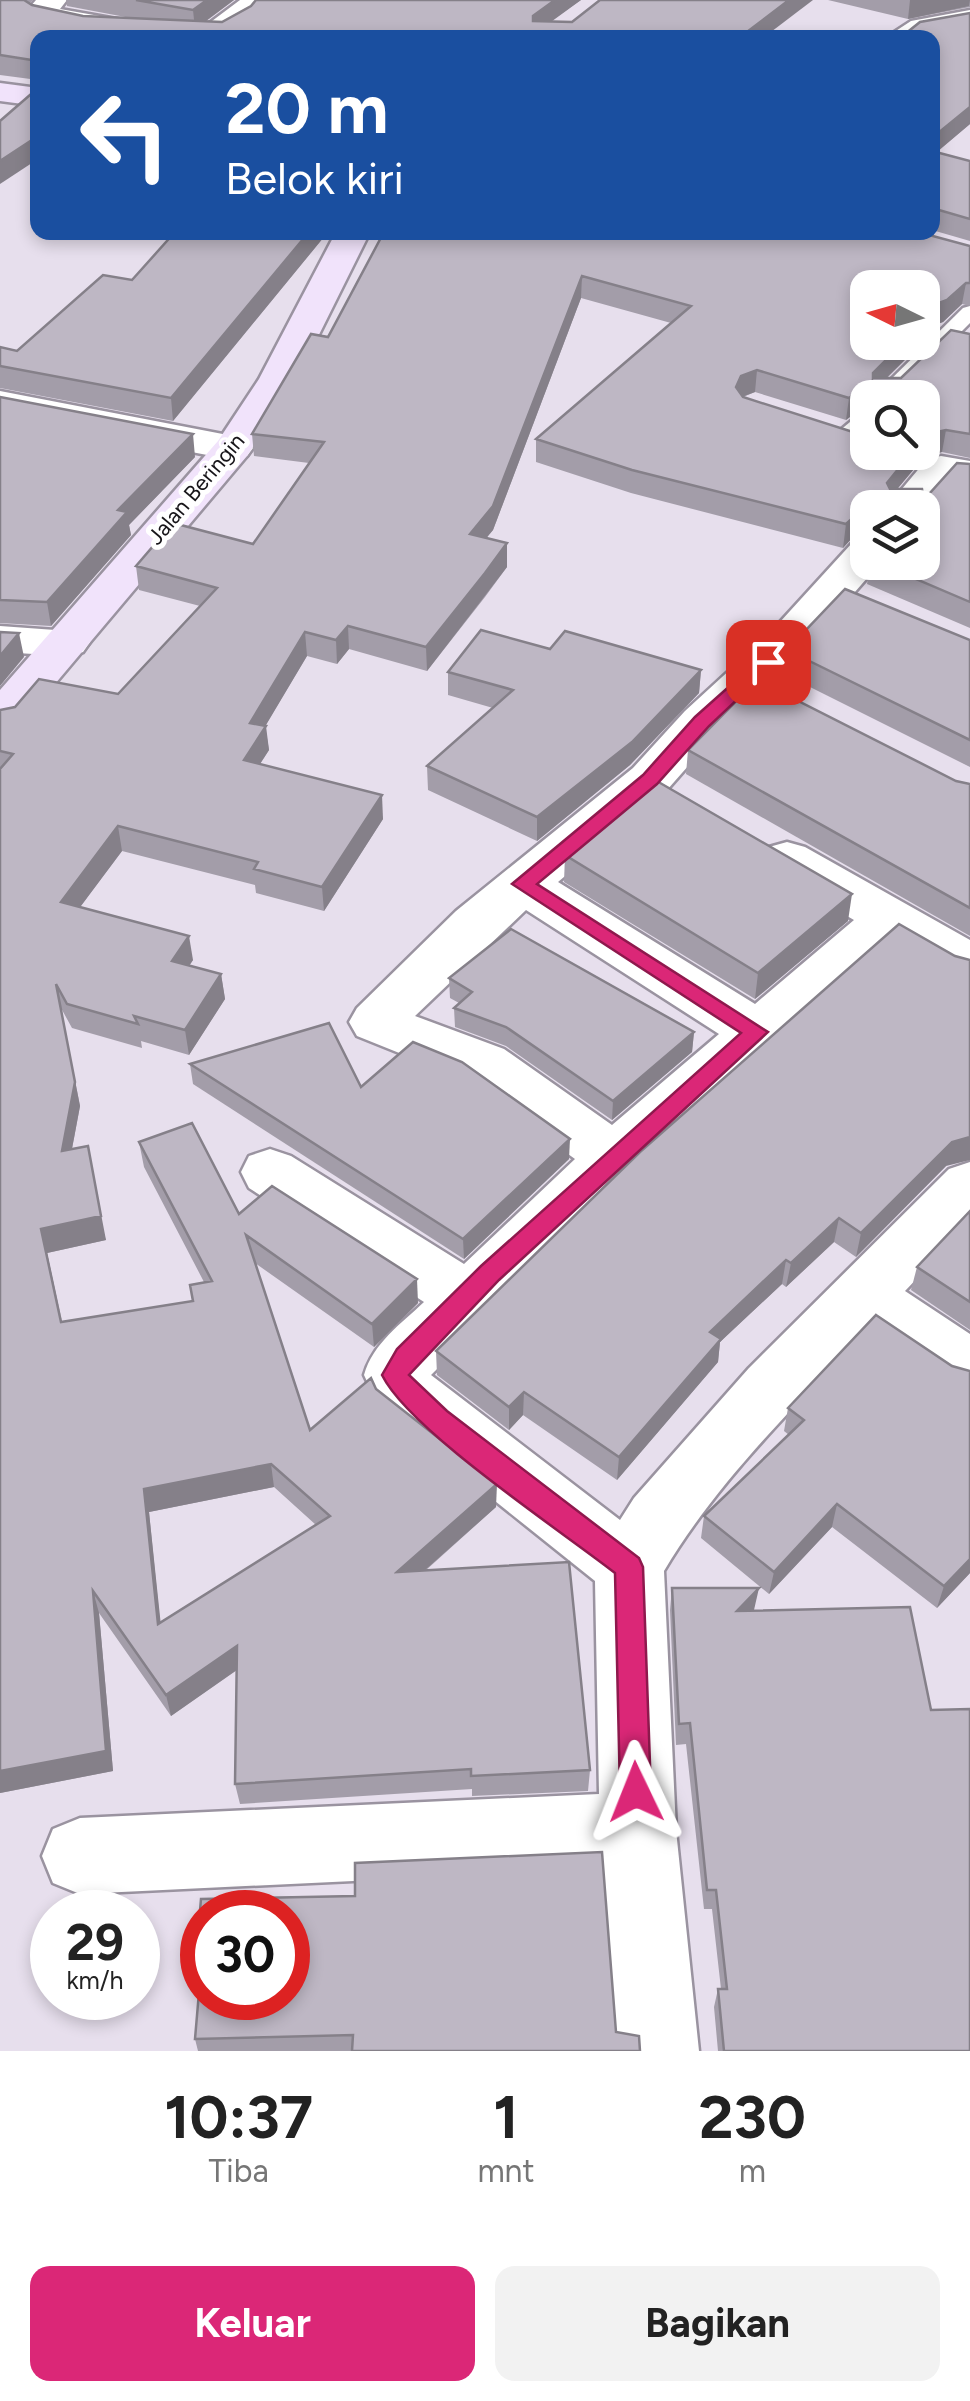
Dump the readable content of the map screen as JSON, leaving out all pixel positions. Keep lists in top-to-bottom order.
{
  "streets": {
    "street": ["Jalan Beringin"]
  },
  "north": "left",
  "page": {
    "turn": ["20 m", "Belok kiri"],
    "speed": "29 km/h",
    "limit": "30",
    "eta": [
      "10:37",
      "Tiba",
      "1",
      "mnt",
      "230",
      "m"
    ],
    "buttons": ["Keluar", "Bagikan"]
  }
}
